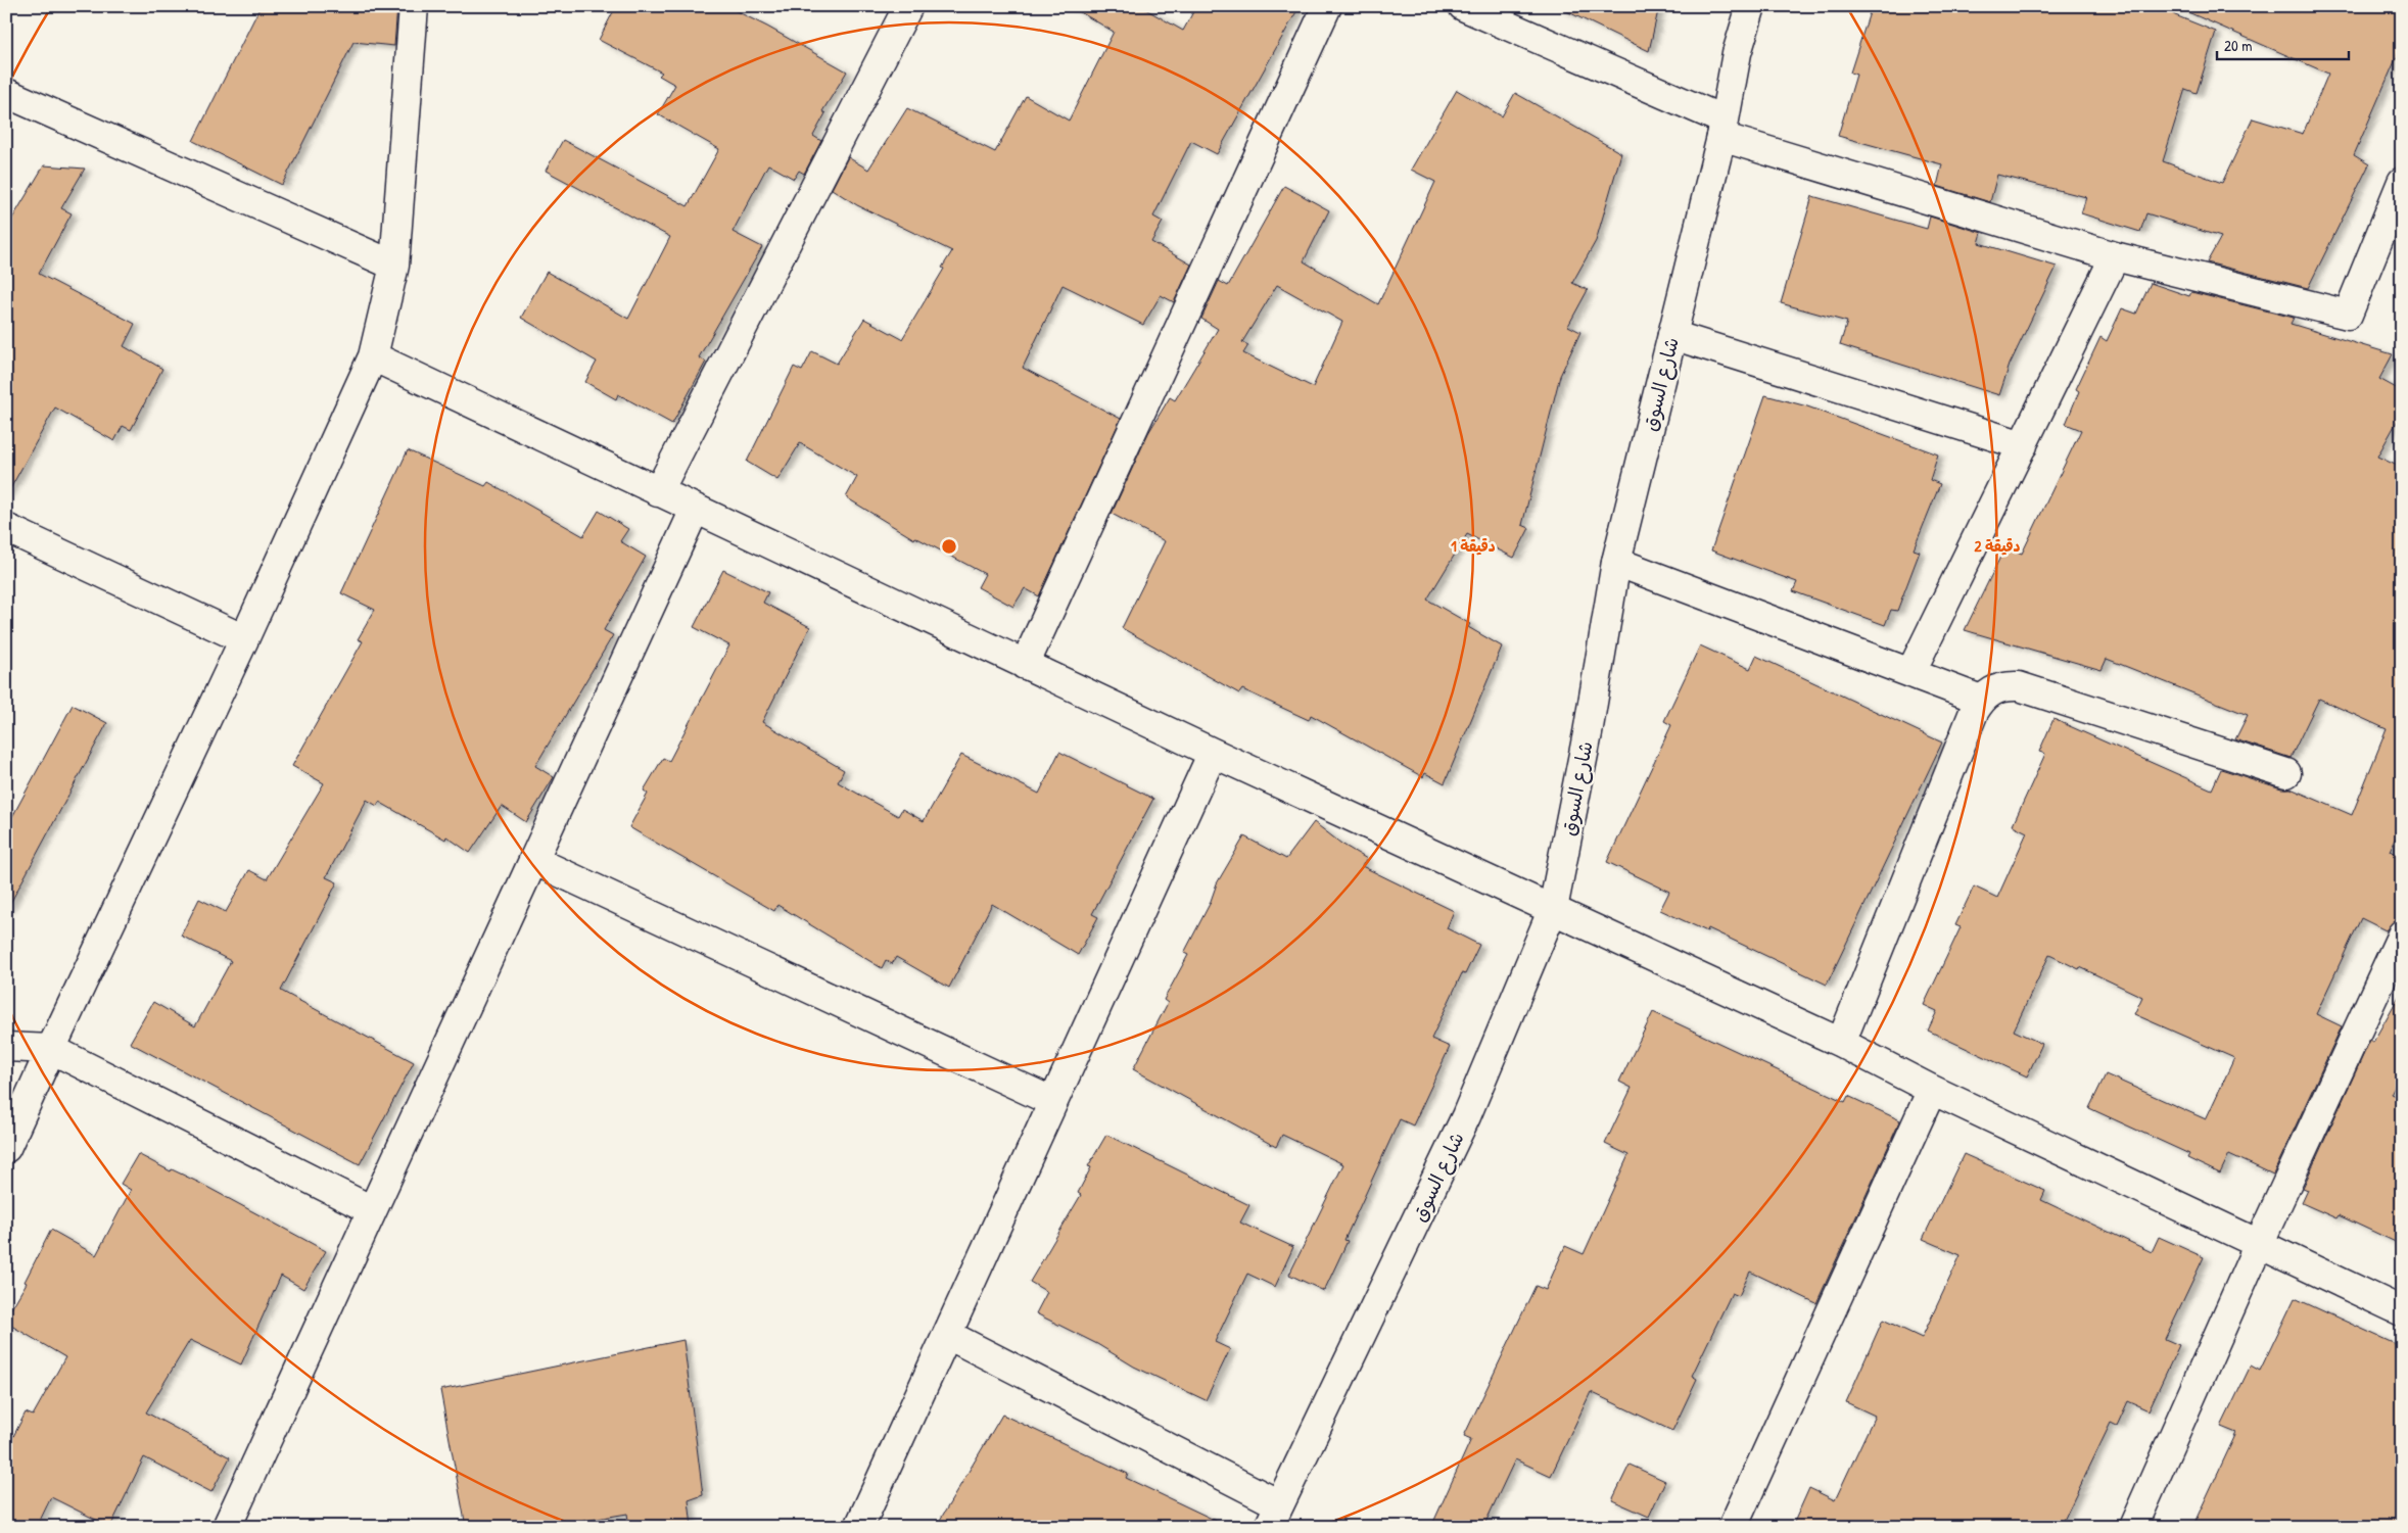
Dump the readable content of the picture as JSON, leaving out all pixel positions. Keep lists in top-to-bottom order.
{
  "streets": {
    "street": ["شارع السوق"]
  },
  "scale_bar": "20 m",
  "rings": ["1 دقيقة", "2 دقيقة"]
}
